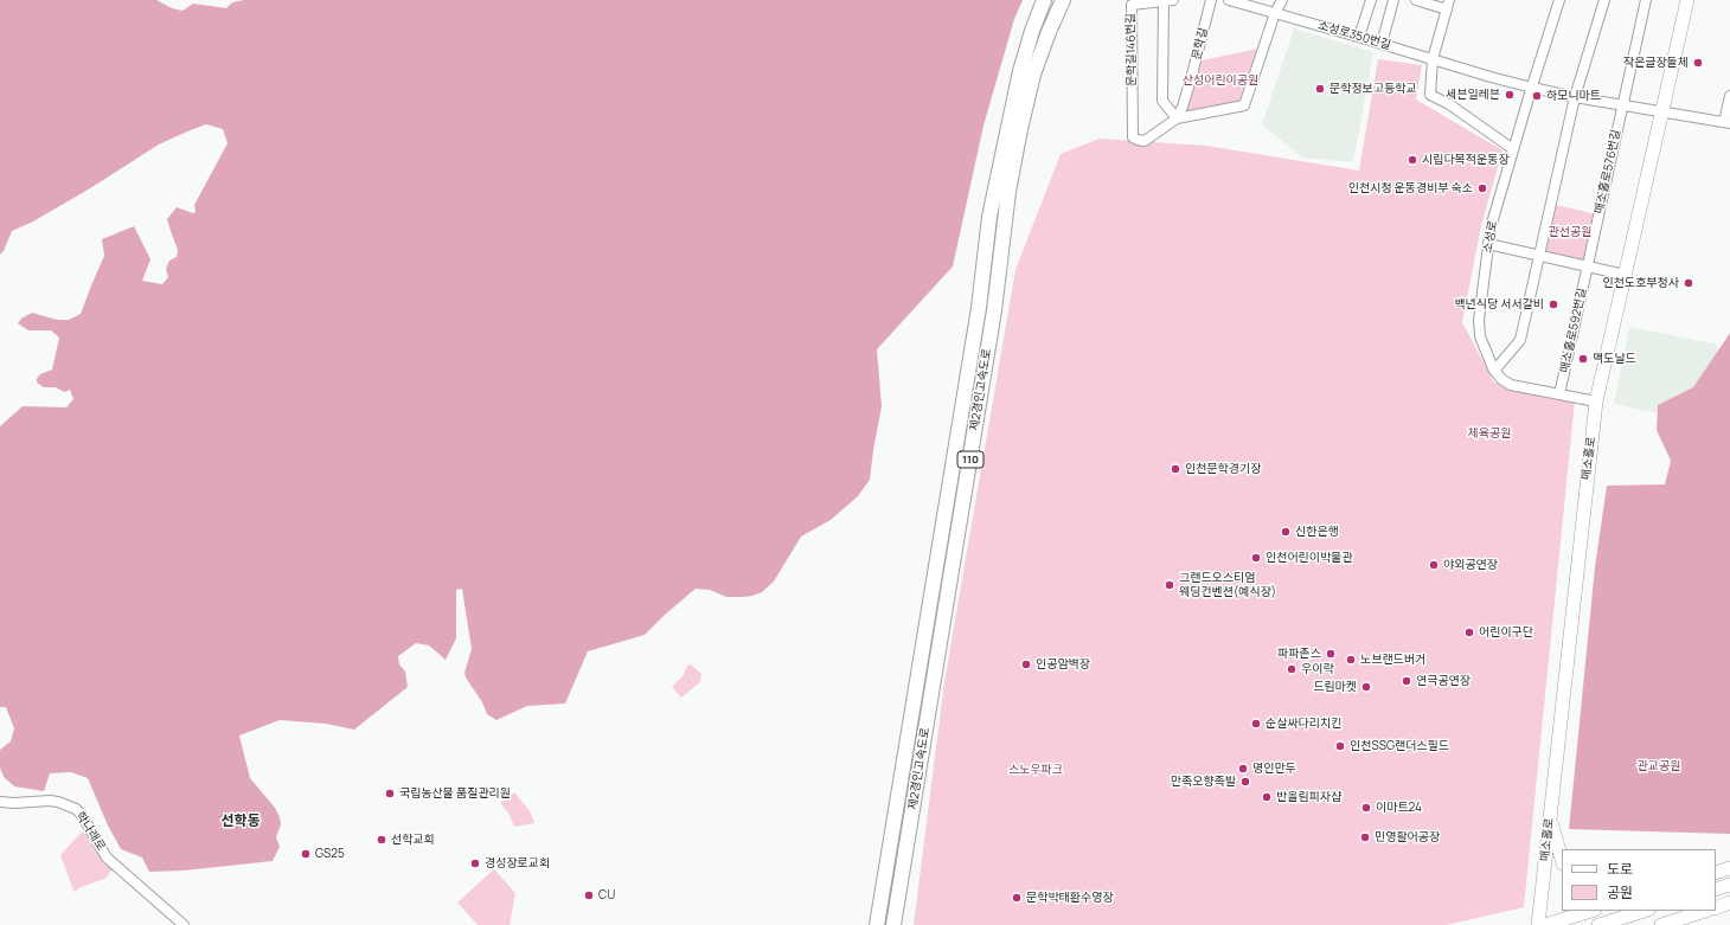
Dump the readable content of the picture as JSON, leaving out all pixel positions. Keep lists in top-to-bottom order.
{
  "streets": {
    "highway": ["제2경인고속도로", "110"],
    "main road": ["매소홀로"],
    "street": [
      "소성로350번길",
      "문학길",
      "문학길146번길",
      "매소홀로576번길",
      "소성로",
      "매소홀로592번길",
      "학나래로"
    ]
  },
  "crossings": [
    ["소성로350번길", "소성로"],
    ["문학길", "문학길146번길"],
    ["매소홀로576번길", "매소홀로592번길"],
    ["소성로", "매소홀로592번길"],
    ["소성로", "매소홀로"]
  ],
  "districts": ["선학동"],
  "parks": [
    "산성어린이공원",
    "관선공원",
    "체육공원",
    "관교공원",
    "스노우파크"
  ],
  "places": [
    "작은글장돌체",
    "문학정보고등학교",
    "세븐일레븐",
    "하모니마트",
    "시립다목적운동장",
    "인천시청 운동경비부 숙소",
    "인천도호부청사",
    "백년식당 서서갈비",
    "맥도날드",
    "인천문학경기장",
    "신한은행",
    "인천어린이박물관",
    "야외공연장",
    "그랜드오스티엄 웨딩컨벤션(예식장)",
    "어린이구단",
    "파파존스",
    "노브랜드버거",
    "인공암벽장",
    "우이락",
    "연극공연장",
    "드림마켓",
    "순살싸다리치킨",
    "인천SSG랜더스필드",
    "명인만두",
    "만족오향족발",
    "국립농산물 품질관리원",
    "반올림피자샵",
    "이마트24",
    "민영활어공장",
    "선학교회",
    "GS25",
    "경성장로교회",
    "CU",
    "문학박태환수영장"
  ],
  "legend": ["도로", "공원"]
}
